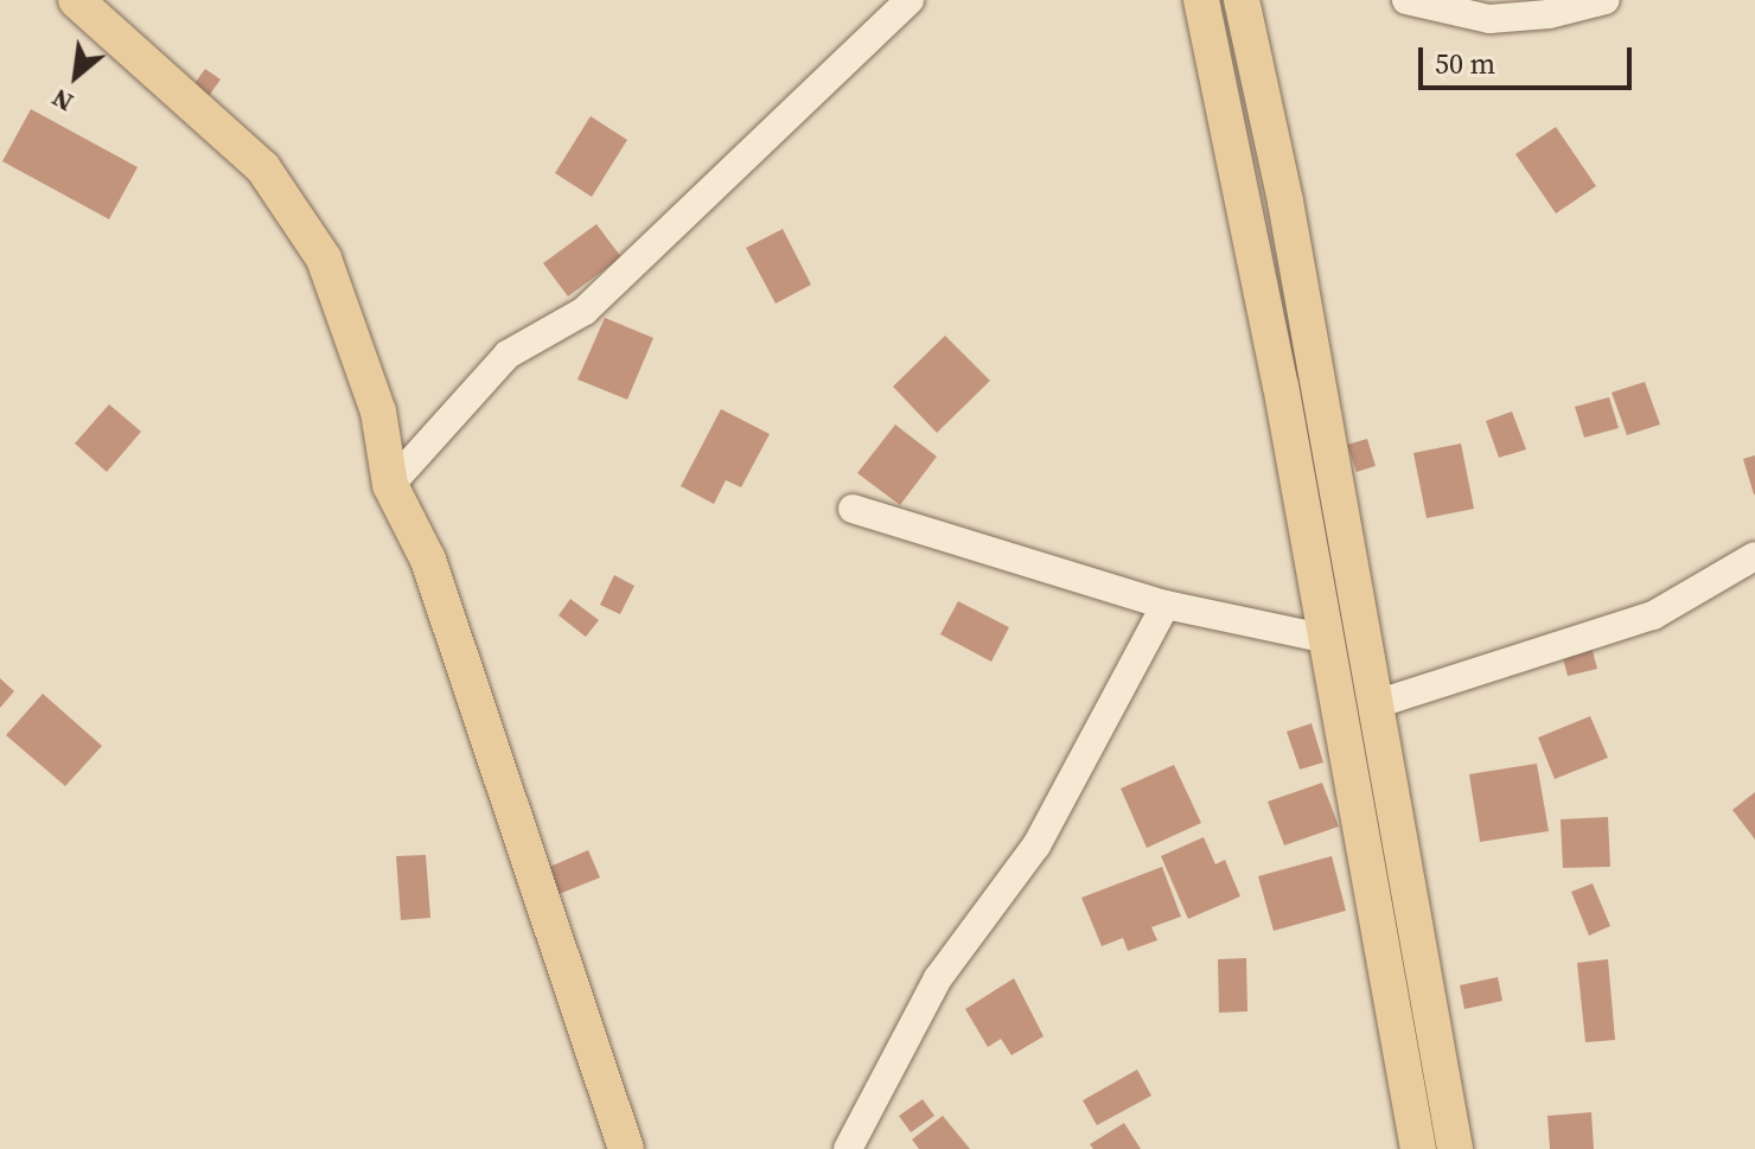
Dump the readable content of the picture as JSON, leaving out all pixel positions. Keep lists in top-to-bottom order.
{
  "scale_bar": "50 m",
  "north": "bottom left"
}
